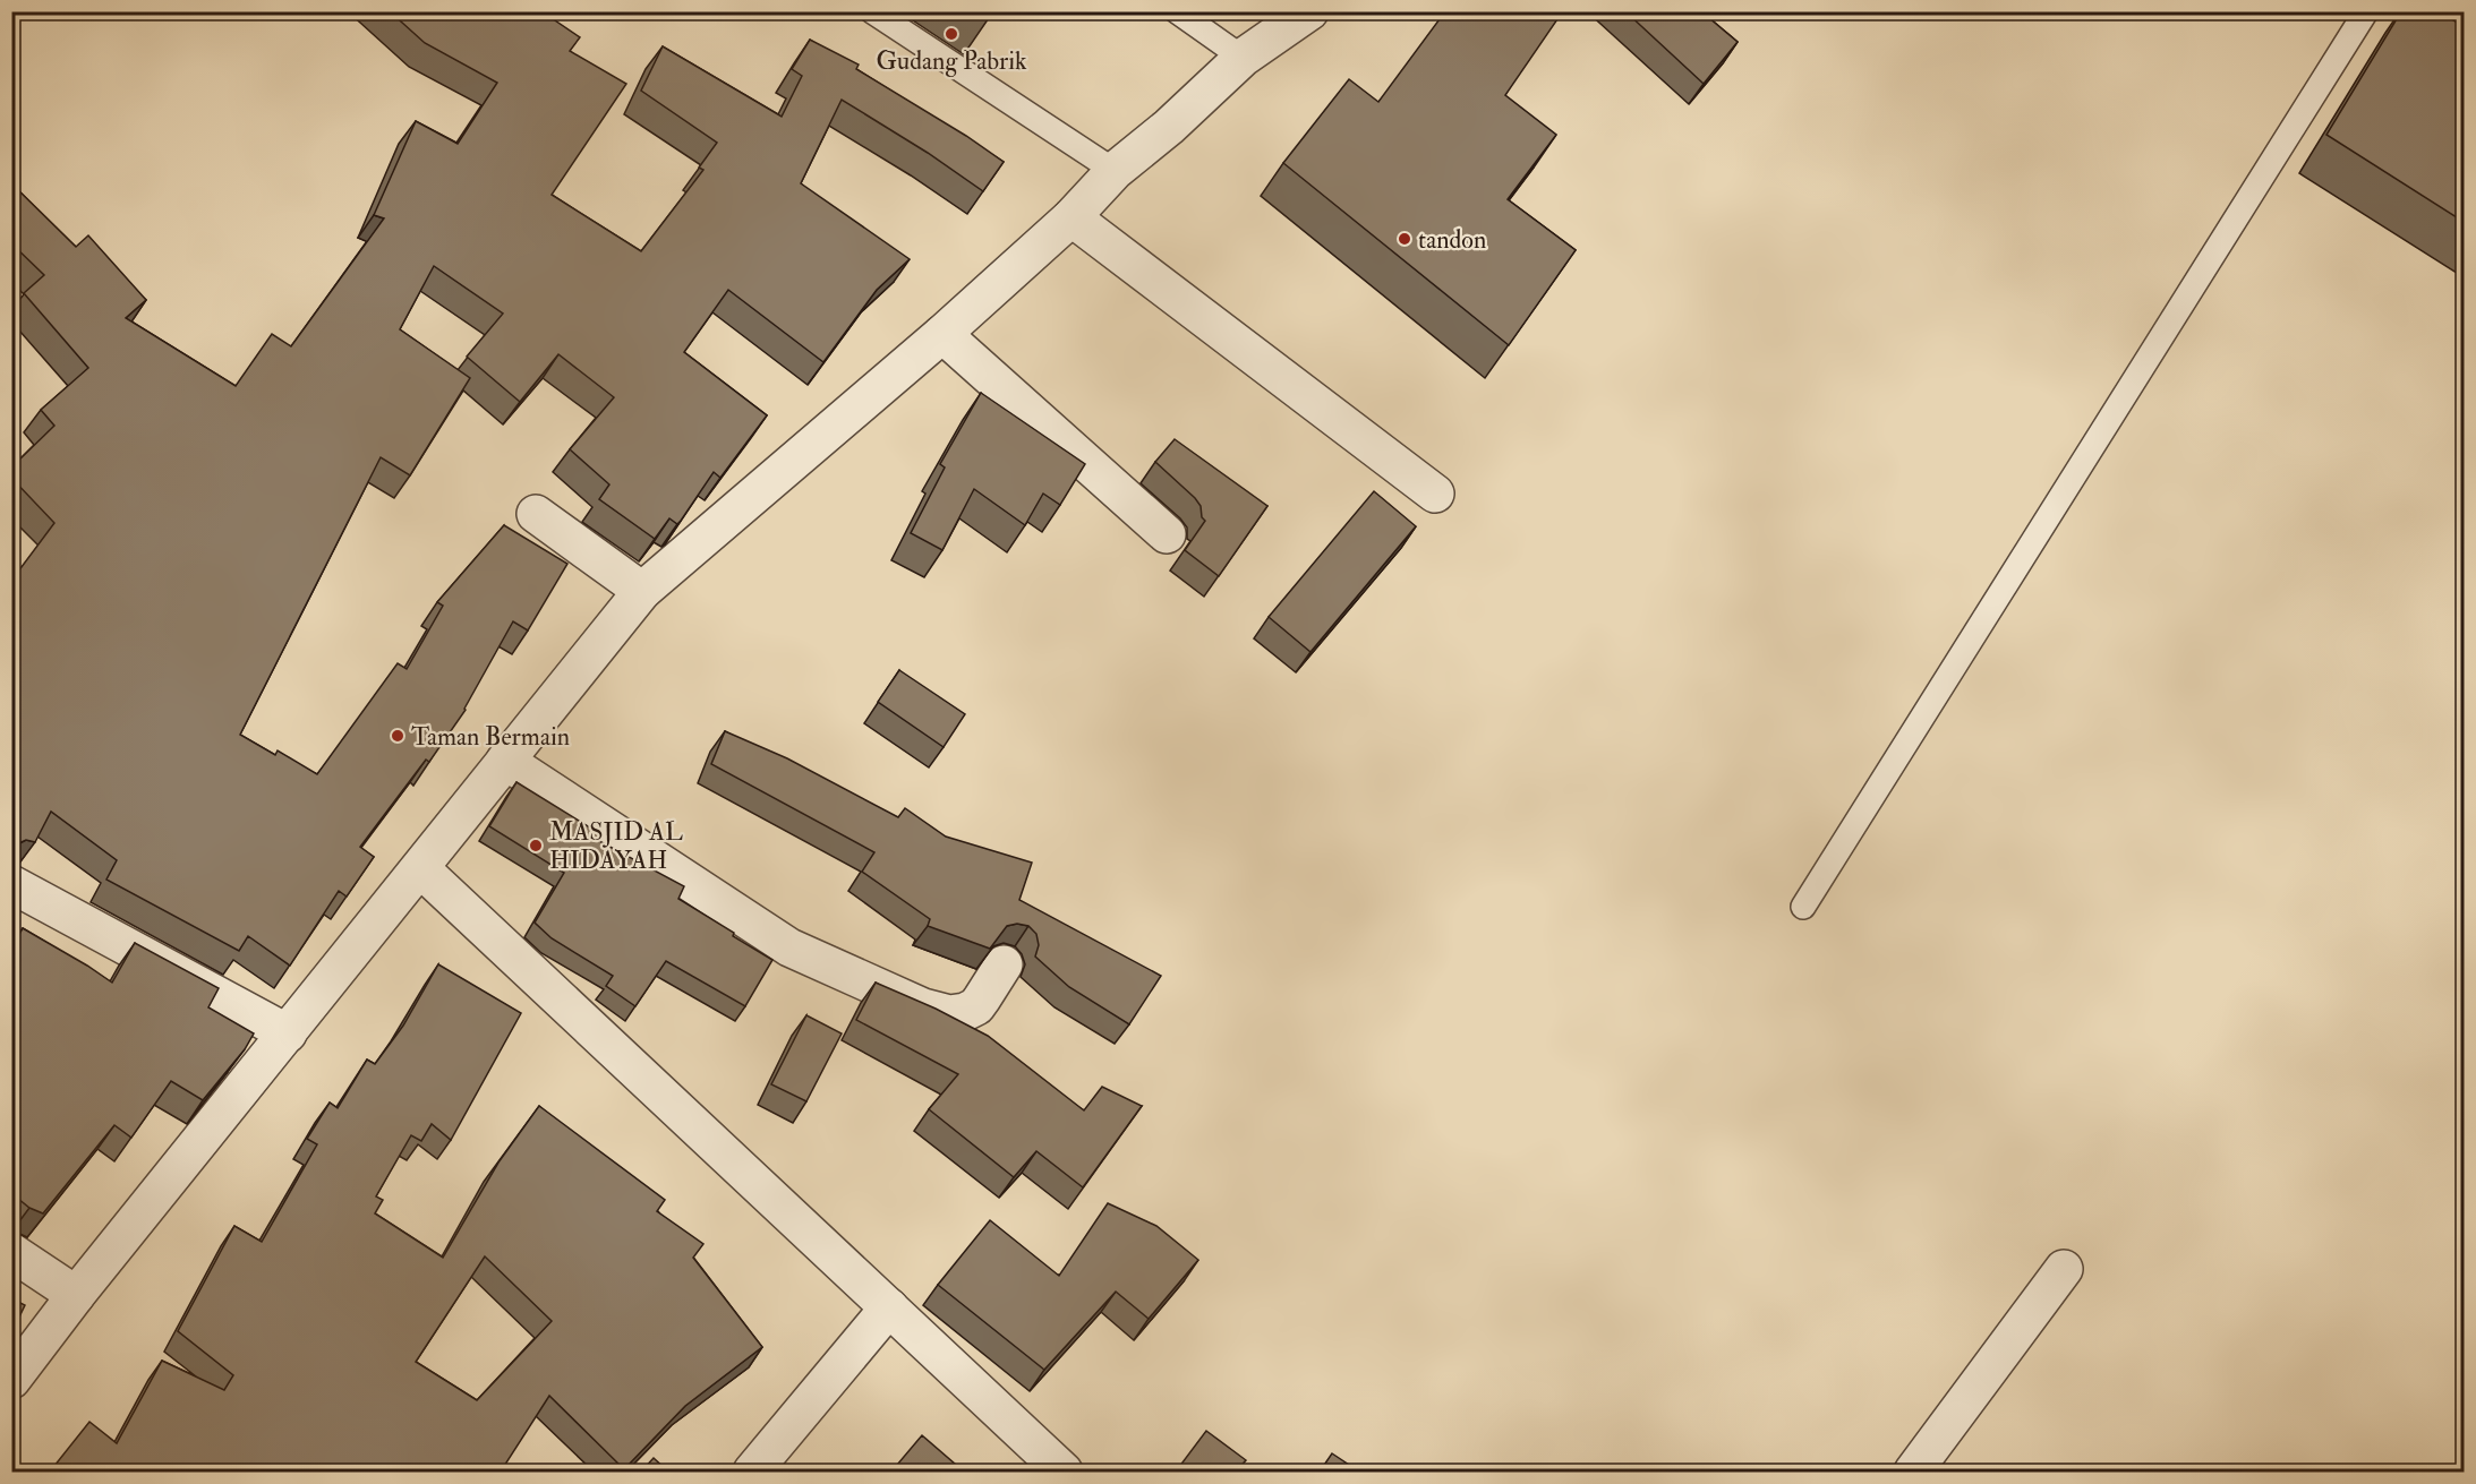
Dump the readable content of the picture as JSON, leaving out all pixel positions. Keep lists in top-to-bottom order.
{
  "places": [
    "Gudang Pabrik",
    "tandon",
    "Taman Bermain",
    "MASJID AL HIDAYAH"
  ]
}
